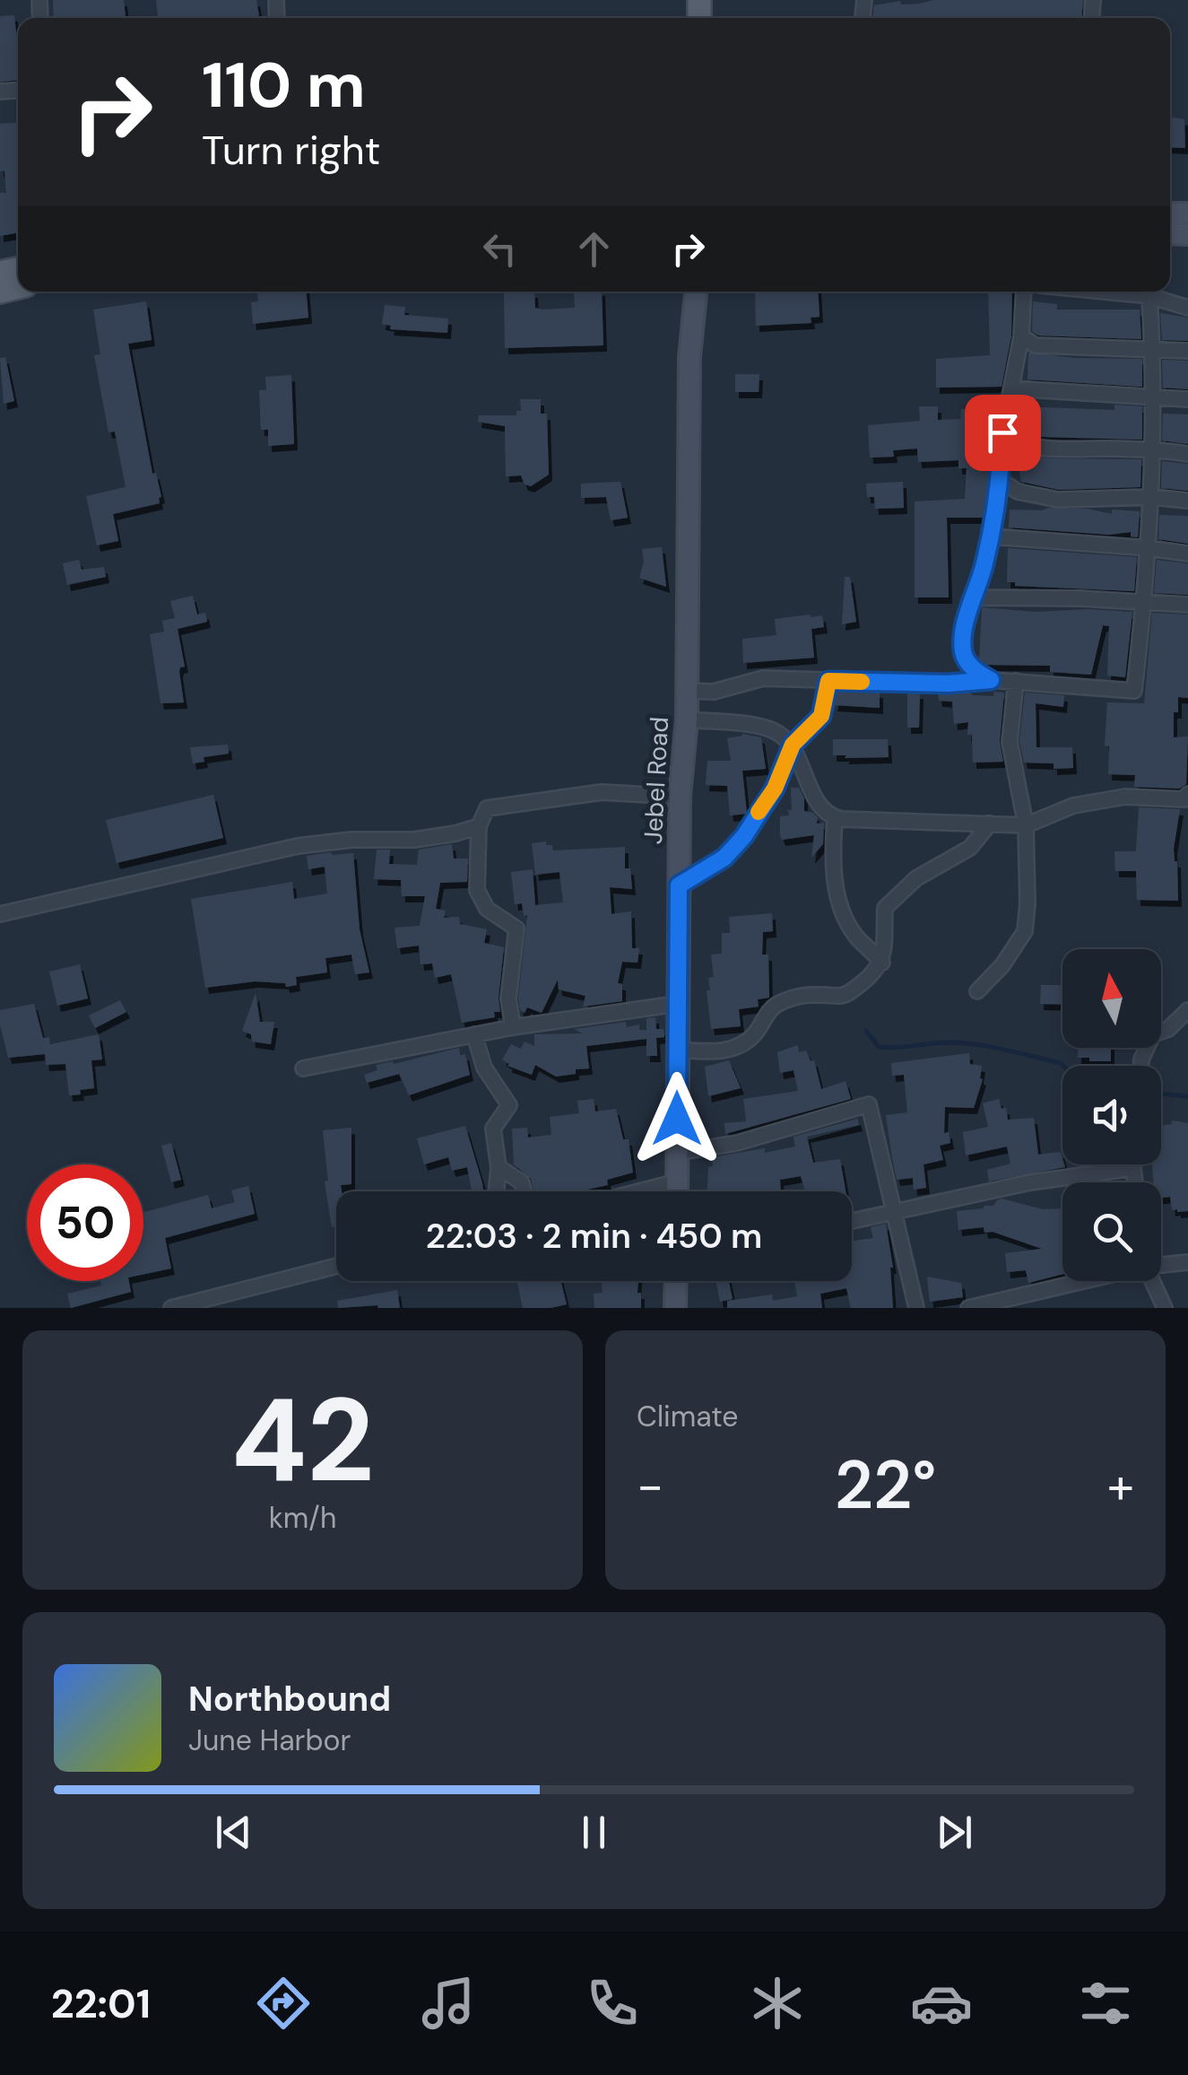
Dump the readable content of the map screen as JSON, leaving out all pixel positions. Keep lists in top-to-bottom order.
{
  "streets": {
    "main road": ["Jebel Road"]
  },
  "north": "top",
  "page": {
    "turn": ["110 m", "Turn right"],
    "limit": "50",
    "trip": "22:03 · 2 min · 450 m",
    "tile": [
      ["42", "km/h"],
      "Climate"
    ],
    "heat": ["−", "22°", "+"],
    "song": ["Northbound", "June Harbor"],
    "tabs": "22:01"
  }
}
